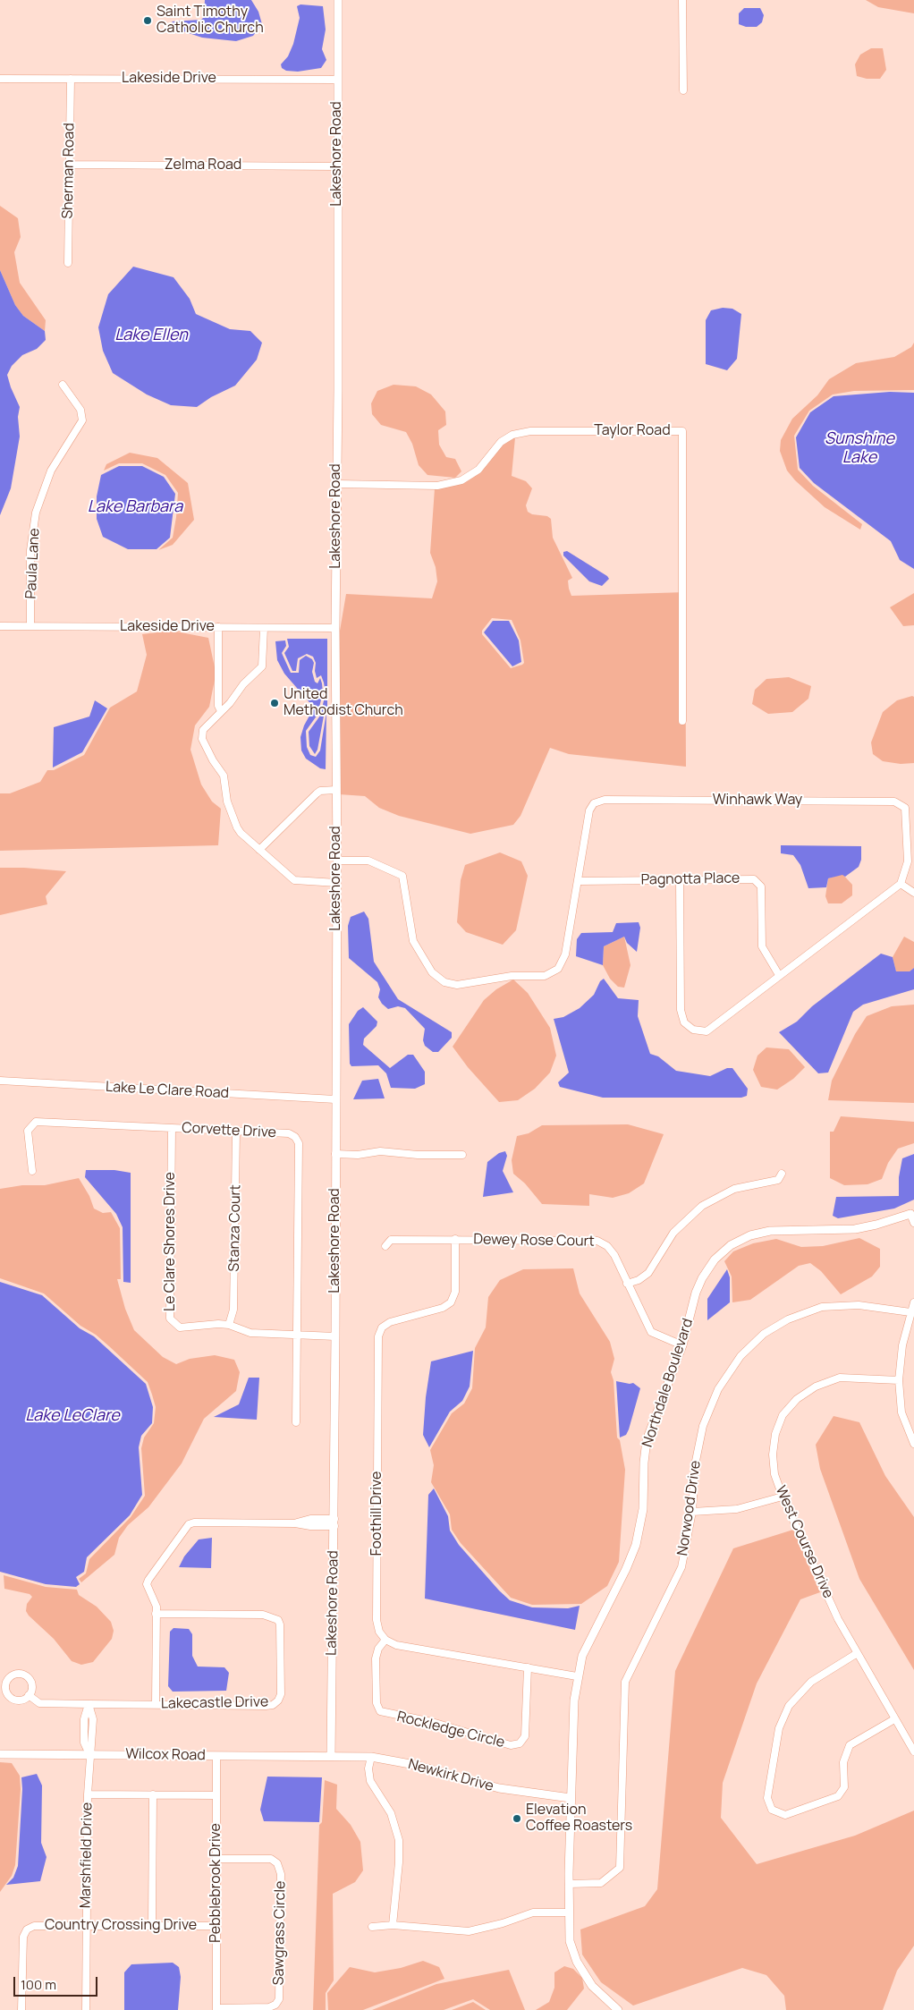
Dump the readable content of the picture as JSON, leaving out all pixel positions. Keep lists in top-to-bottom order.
{
  "streets": {
    "street": [
      "Lakeside Drive",
      "Lakeshore Road",
      "Zelma Road",
      "Sherman Road",
      "Taylor Road",
      "Paula Lane",
      "Winhawk Way",
      "Pagnotta Place",
      "Lake Le Clare Road",
      "Corvette Drive",
      "Stanza Court",
      "Dewey Rose Court",
      "Le Clare Shores Drive",
      "Northdale Boulevard",
      "Norwood Drive",
      "Foothill Drive",
      "West Course Drive",
      "Lakecastle Drive",
      "Rockledge Circle",
      "Wilcox Road",
      "Newkirk Drive",
      "Marshfield Drive",
      "Pebblebrook Drive",
      "Country Crossing Drive",
      "Sawgrass Circle"
    ]
  },
  "crossings": [
    ["Lakeside Drive", "Lakeshore Road"],
    ["Lakeside Drive", "Sherman Road"],
    ["Lakeside Drive", "Paula Lane"],
    ["Lakeshore Road", "Zelma Road"],
    ["Lakeshore Road", "Taylor Road"],
    ["Lakeshore Road", "Winhawk Way"],
    ["Lakeshore Road", "Lake Le Clare Road"],
    ["Lakeshore Road", "Le Clare Shores Drive"],
    ["Lakeshore Road", "Wilcox Road"],
    ["Lakeshore Road", "Newkirk Drive"],
    ["Zelma Road", "Sherman Road"],
    ["Winhawk Way", "Pagnotta Place"],
    ["Corvette Drive", "Stanza Court"],
    ["Corvette Drive", "Le Clare Shores Drive"],
    ["Stanza Court", "Le Clare Shores Drive"],
    ["Dewey Rose Court", "Northdale Boulevard"],
    ["Dewey Rose Court", "Foothill Drive"],
    ["Northdale Boulevard", "Norwood Drive"],
    ["Northdale Boulevard", "Newkirk Drive"],
    ["Foothill Drive", "Rockledge Circle"],
    ["Lakecastle Drive", "Marshfield Drive"],
    ["Wilcox Road", "Newkirk Drive"],
    ["Wilcox Road", "Marshfield Drive"],
    ["Wilcox Road", "Pebblebrook Drive"],
    ["Marshfield Drive", "Country Crossing Drive"],
    ["Pebblebrook Drive", "Country Crossing Drive"],
    ["Pebblebrook Drive", "Sawgrass Circle"]
  ],
  "water": [
    "Lake Ellen",
    "Sunshine Lake",
    "Lake Barbara",
    "Lake LeClare"
  ],
  "places": ["Saint Timothy Catholic Church", "United Methodist Church", "Elevation Coffee Roasters"],
  "scale_bar": "100 m"
}
